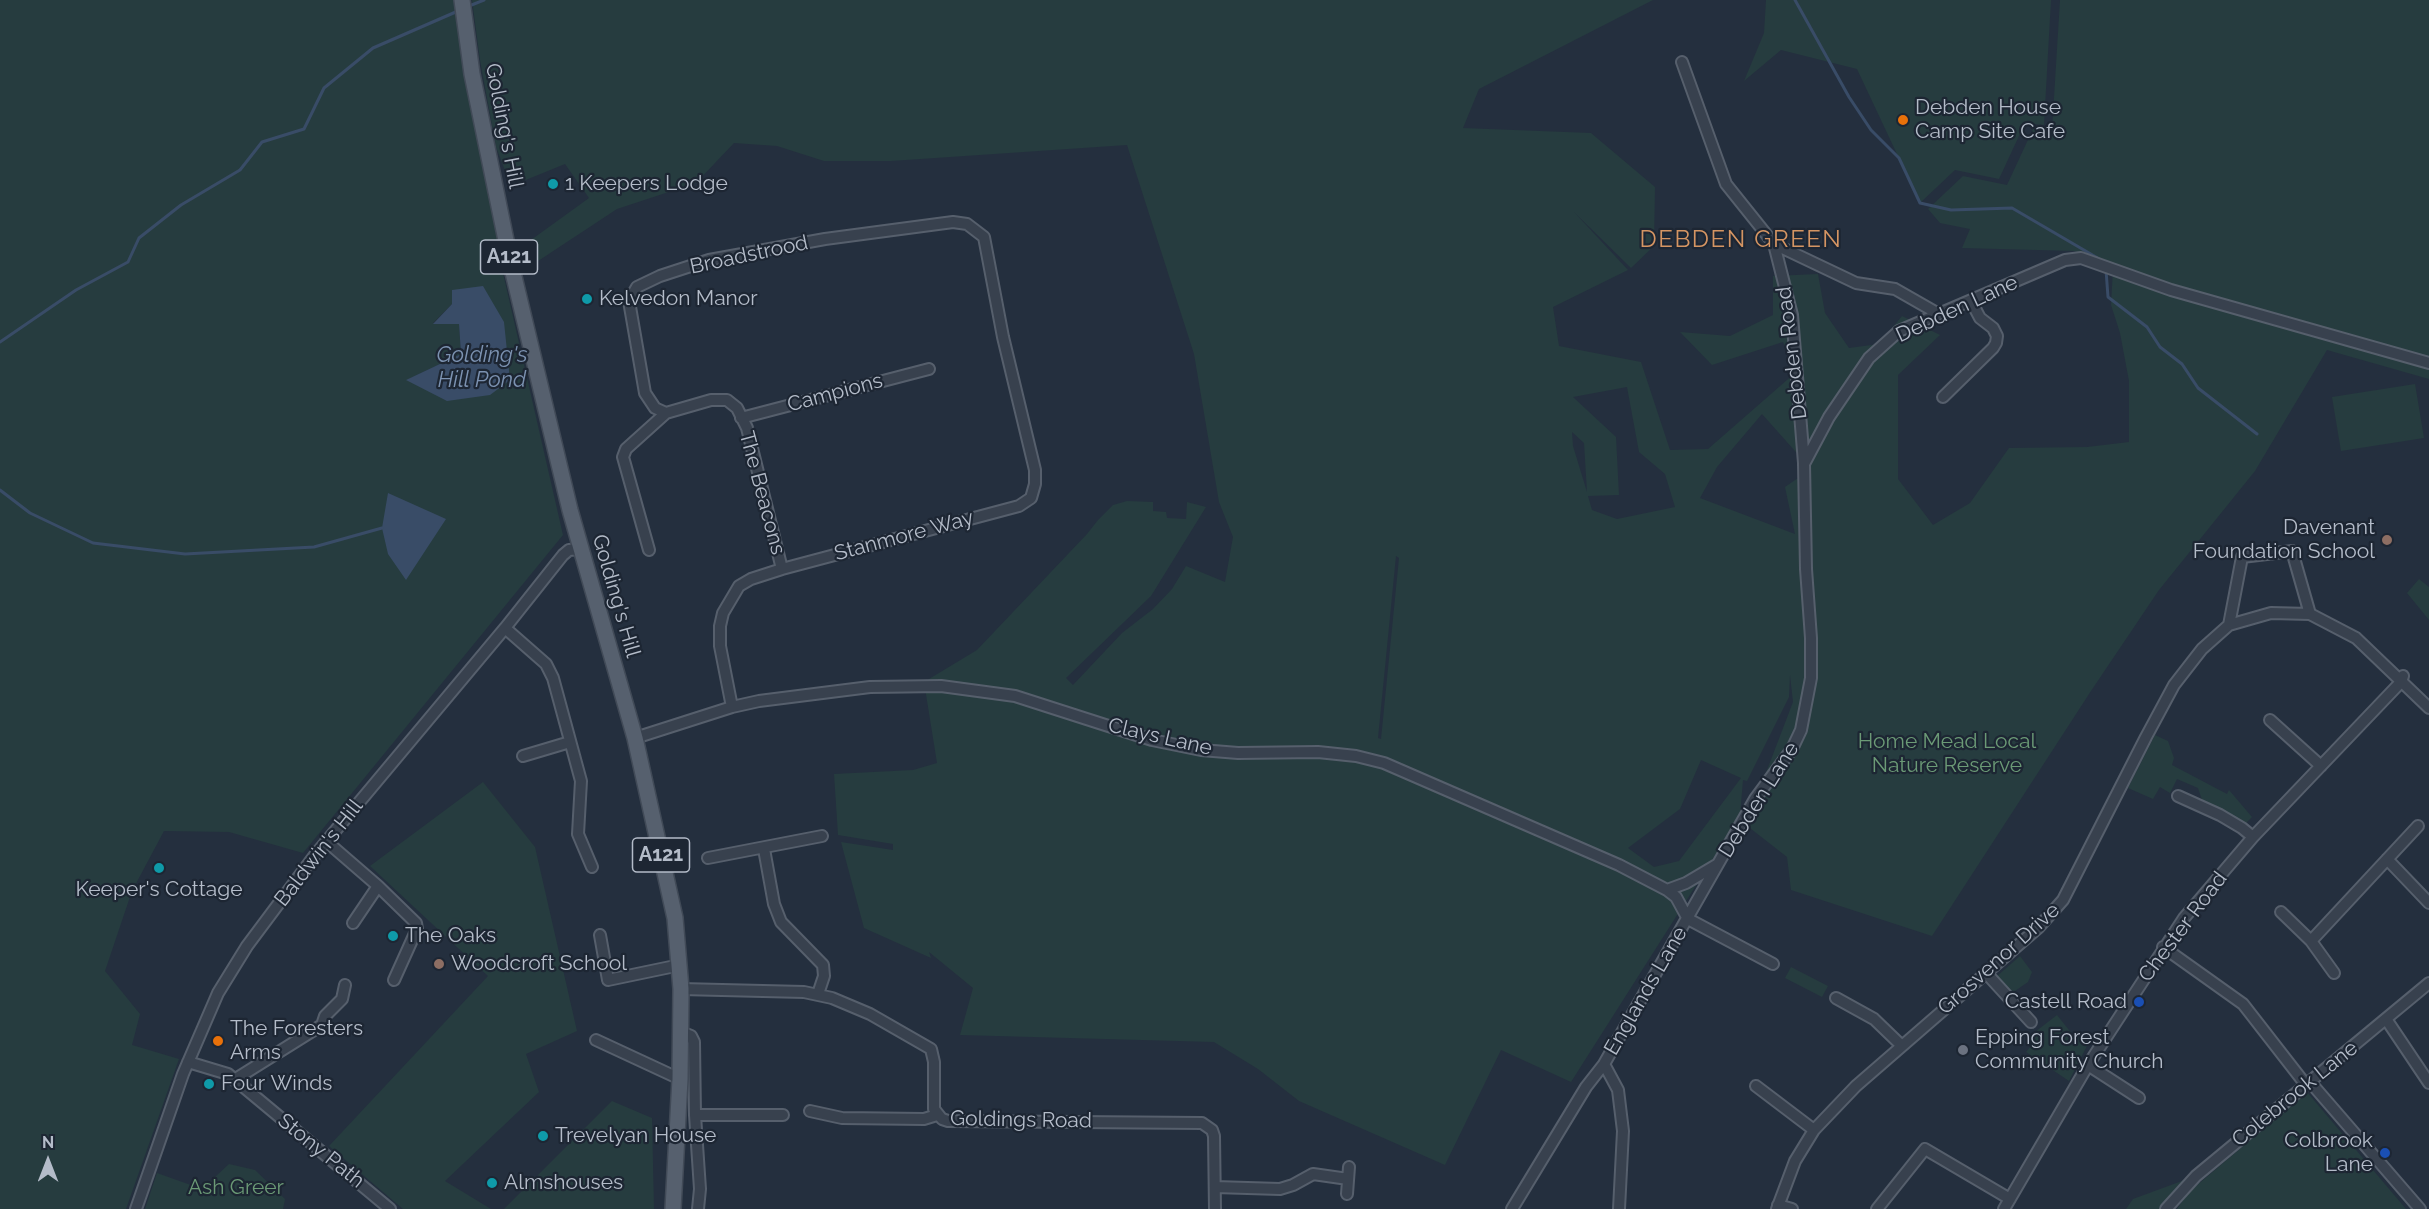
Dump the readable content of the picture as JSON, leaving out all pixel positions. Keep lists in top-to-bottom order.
{
  "streets": {
    "main road": ["Golding's Hill", "A121"],
    "street": [
      "Broadstrood",
      "Debden Lane",
      "Debden Road",
      "Campions",
      "The Beacons",
      "Stanmore Way",
      "Clays Lane",
      "Baldwin's Hill",
      "Chester Road",
      "Grosvenor Drive",
      "Englands Lane",
      "Colebrook Lane",
      "Goldings Road",
      "Stony Path"
    ]
  },
  "crossings": [
    ["Golding's Hill", "Clays Lane"],
    ["Golding's Hill", "Baldwin's Hill"],
    ["Golding's Hill", "Goldings Road"],
    ["Broadstrood", "Stanmore Way"],
    ["Debden Lane", "Debden Road"],
    ["Debden Lane", "Clays Lane"],
    ["Debden Lane", "Englands Lane"],
    ["Campions", "The Beacons"],
    ["The Beacons", "Stanmore Way"],
    ["Stanmore Way", "Clays Lane"],
    ["Clays Lane", "Englands Lane"],
    ["Baldwin's Hill", "Stony Path"],
    ["Chester Road", "Grosvenor Drive"]
  ],
  "districts": ["DEBDEN GREEN"],
  "water": ["Golding's Hill Pond"],
  "parks": ["Home Mead Local Nature Reserve", "Ash Greer"],
  "places": [
    "Debden House Camp Site Cafe",
    "1 Keepers Lodge",
    "Kelvedon Manor",
    "Davenant Foundation School",
    "Keeper's Cottage",
    "The Oaks",
    "Woodcroft School",
    "Castell Road",
    "The Foresters Arms",
    "Epping Forest Community Church",
    "Four Winds",
    "Trevelyan House",
    "Colbrook Lane",
    "Almshouses"
  ],
  "north": "top"
}
